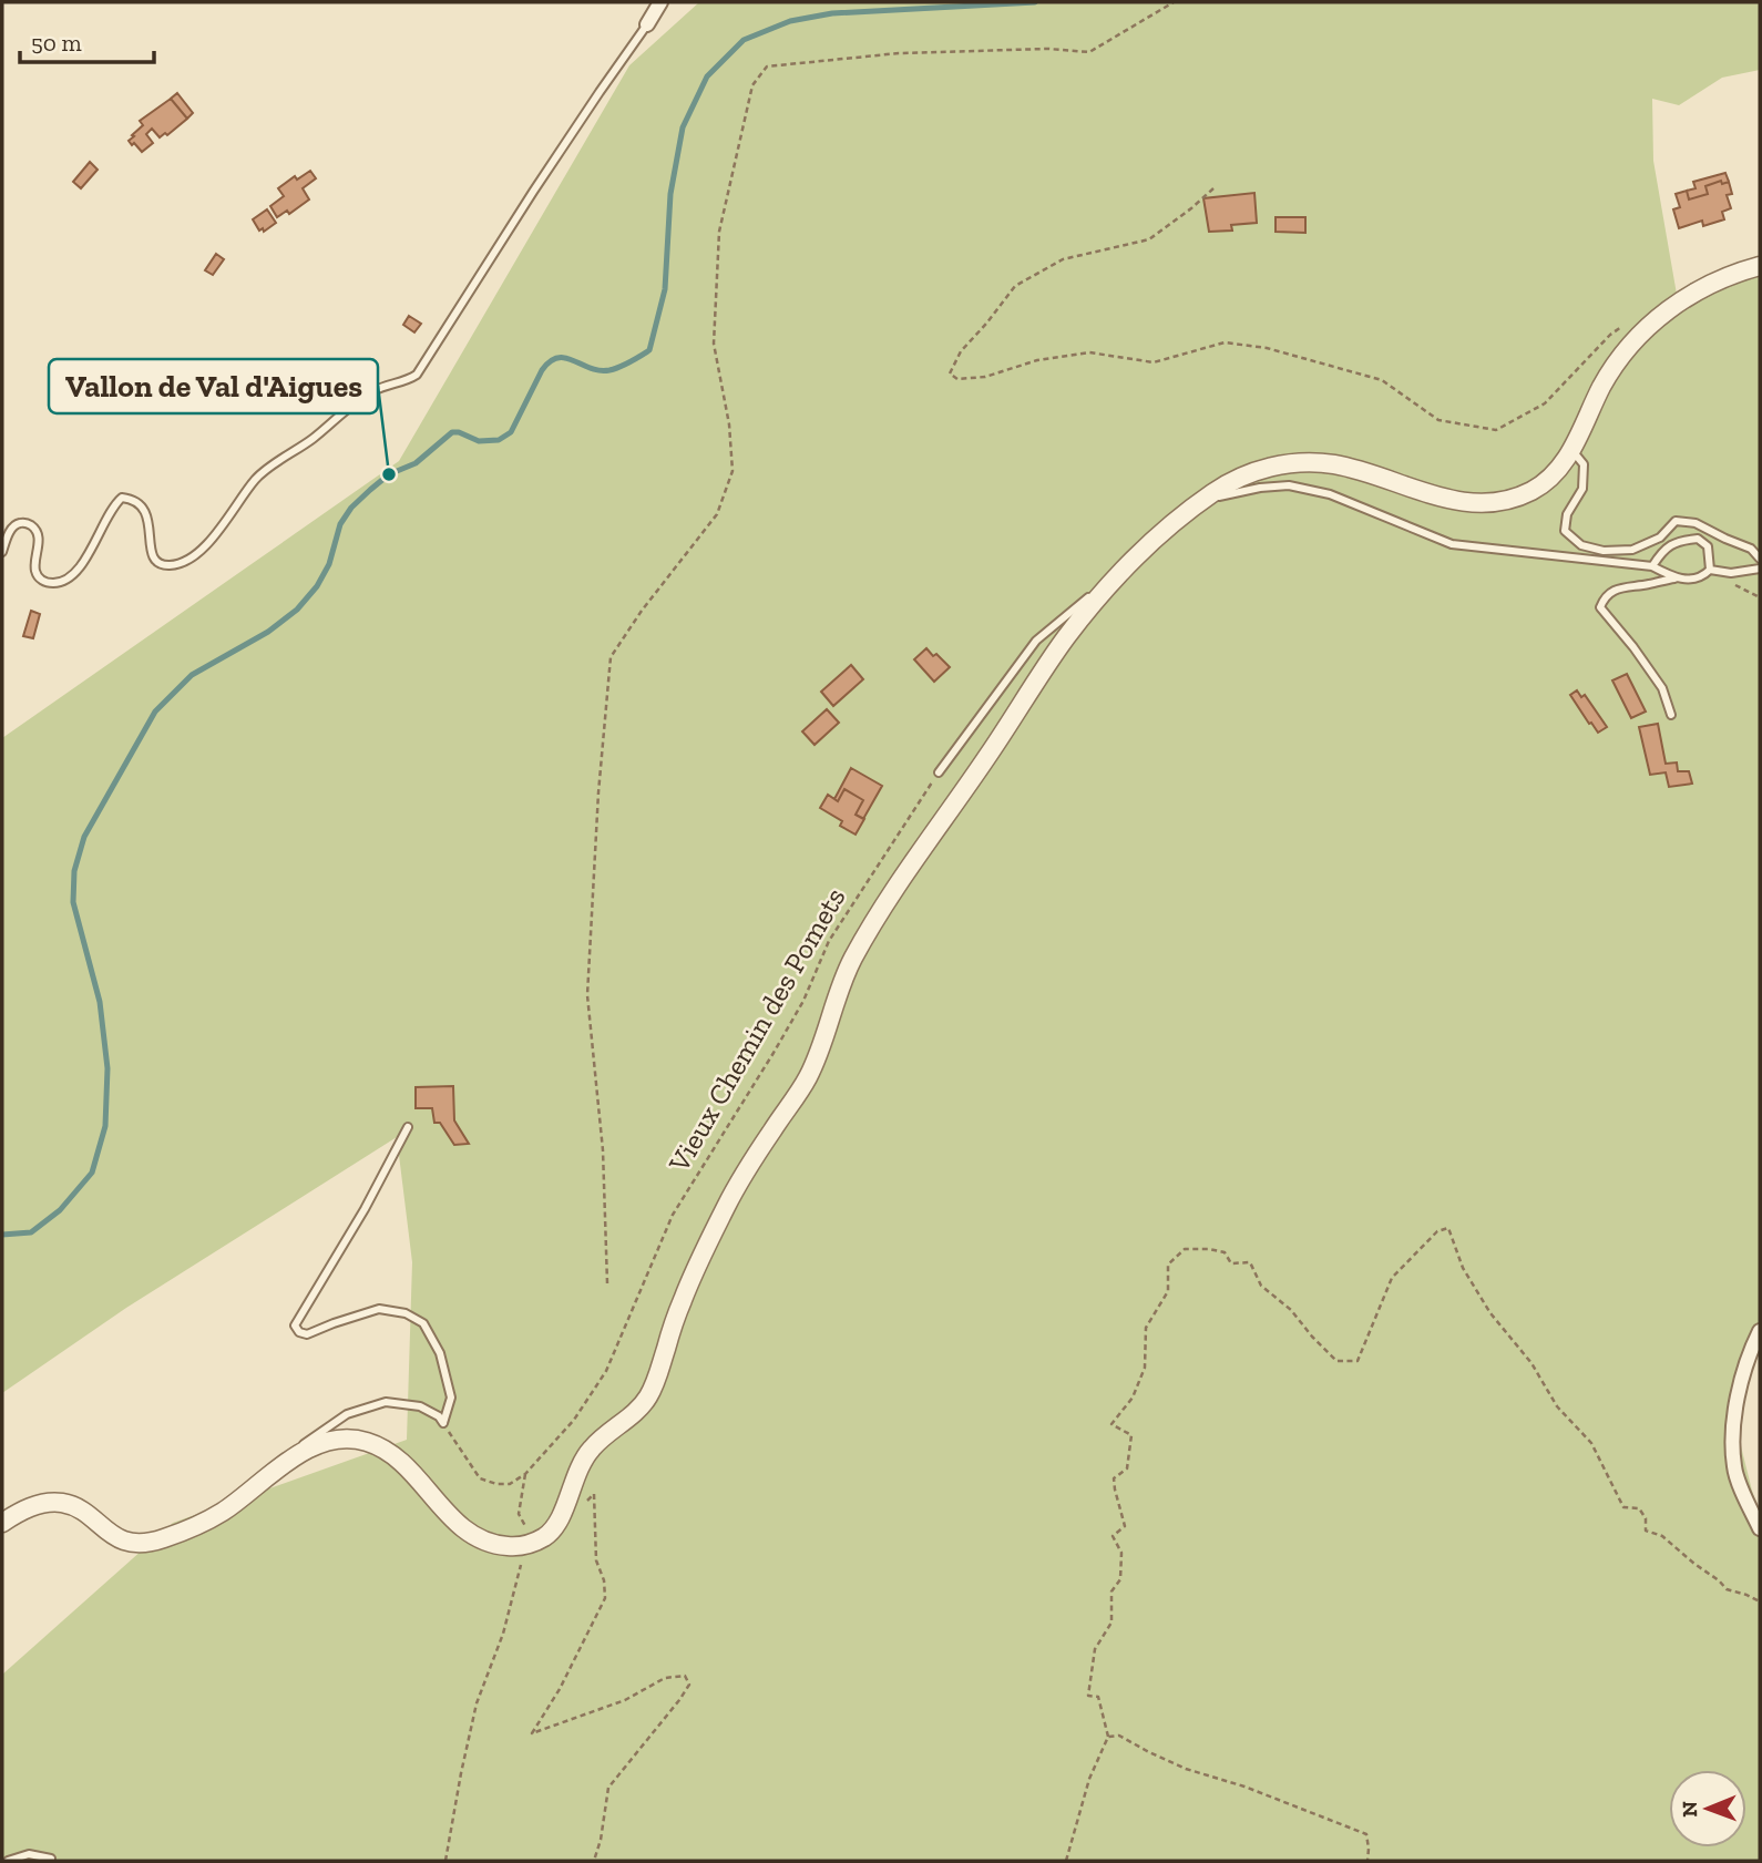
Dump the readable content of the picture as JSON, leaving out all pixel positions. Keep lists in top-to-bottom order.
{
  "streets": {
    "path": ["Vieux Chemin des Pomets"]
  },
  "places": ["Vallon de Val d'Aigues"],
  "scale_bar": "50 m",
  "north": "left"
}
